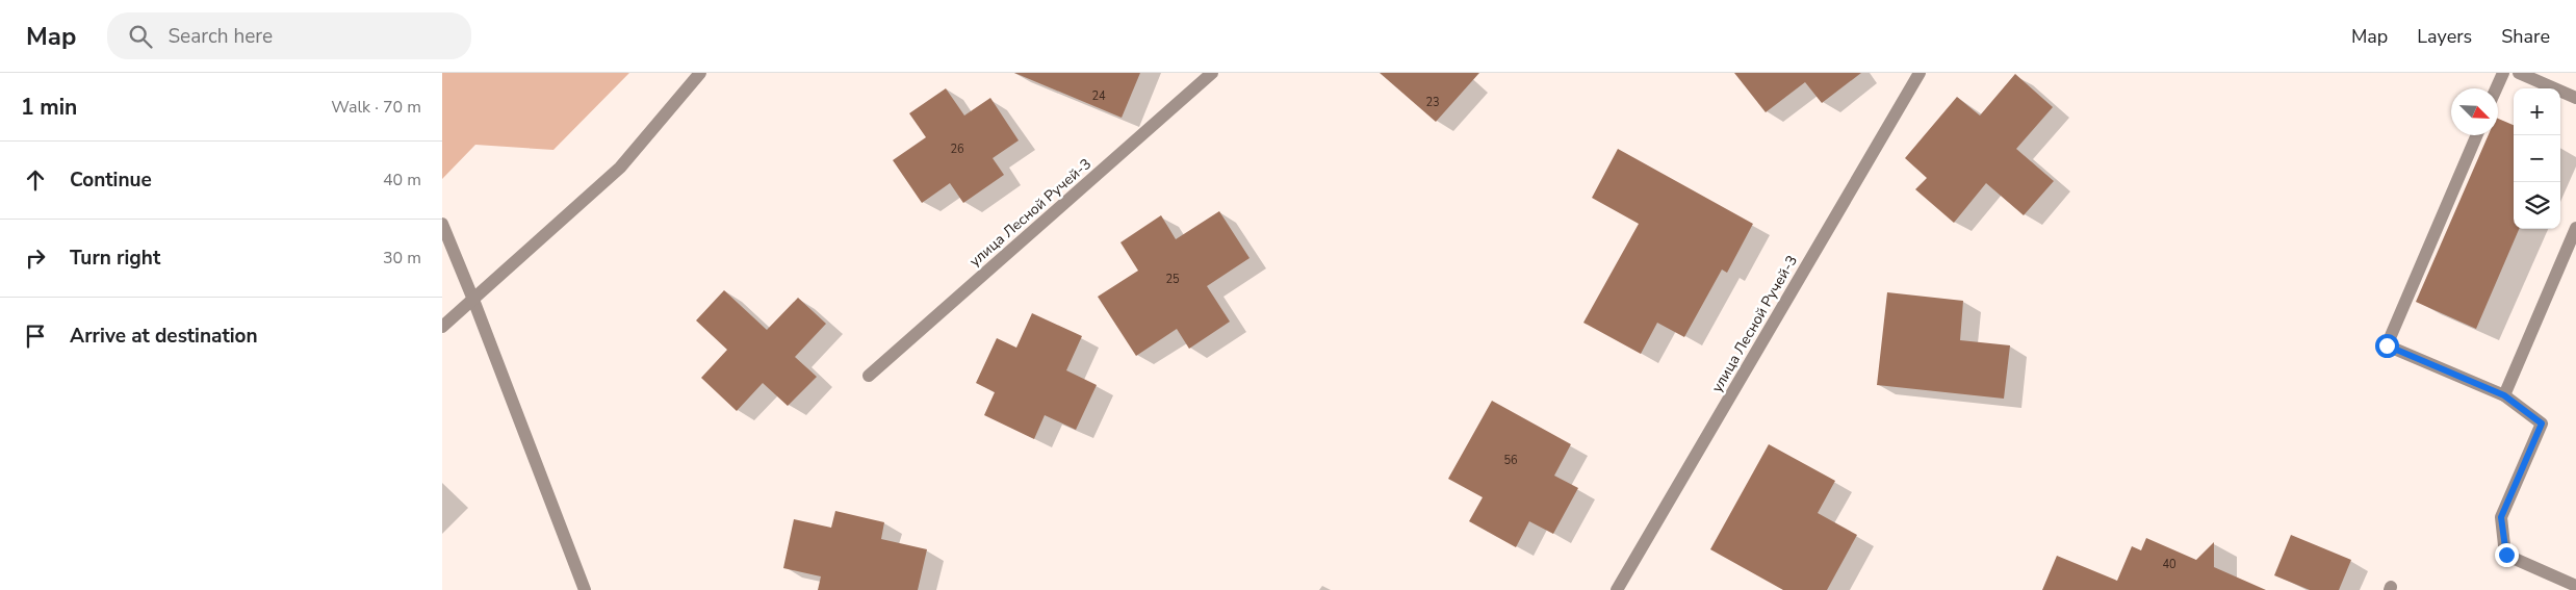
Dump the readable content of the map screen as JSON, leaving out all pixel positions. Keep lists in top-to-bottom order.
{
  "streets": {
    "street": ["улица Лесной Ручей-3"]
  },
  "house_numbers": [
    "24",
    "23",
    "26",
    "25",
    "56",
    "40"
  ],
  "north": "bottom right",
  "page": {
    "header": "Map",
    "search": "Search here",
    "nav": ["Map", "Layers", "Share"],
    "heading": ["1 min", "Walk · 70 m"],
    "map_buttons": ["+", "−"],
    "list": [
      ["Continue", "40 m"],
      ["Turn right", "30 m"],
      "Arrive at destination"
    ]
  }
}
